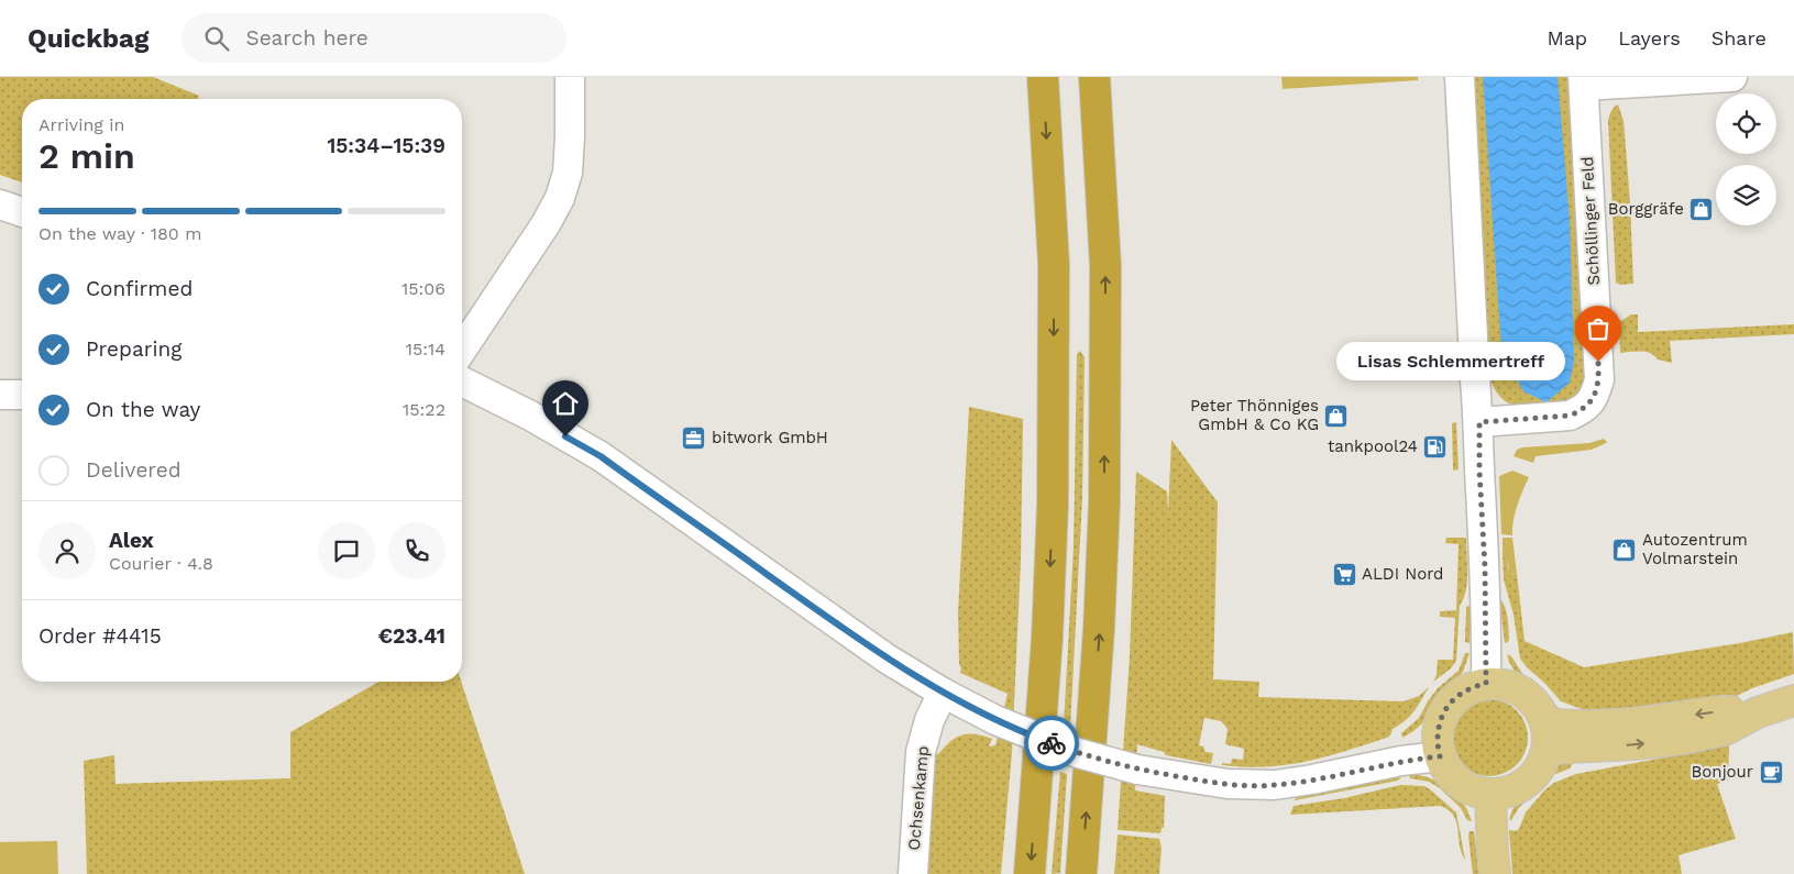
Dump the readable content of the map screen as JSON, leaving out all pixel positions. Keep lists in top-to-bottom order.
{
  "streets": {
    "street": ["Schöllinger Feld", "Ochsenkamp"]
  },
  "places": {
    "shop": ["Borggräfe", "Peter Thönniges GmbH & Co KG", "Autozentrum Volmarstein"],
    "other": ["Lisas Schlemmertreff"],
    "office": ["bitwork GmbH"],
    "fuel station": ["tankpool24"],
    "supermarket": ["ALDI Nord"],
    "cafe": ["Bonjour"]
  },
  "page": {
    "header": "Quickbag",
    "search": "Search here",
    "nav": ["Map", "Layers", "Share"],
    "heading": ["2 min", "Arriving in", "15:34–15:39"],
    "panel": [
      "Alex",
      "Courier · 4.8",
      "Order #4415",
      "€23.41"
    ],
    "bar": "On the way · 180 m",
    "list": [
      ["Confirmed", "15:06"],
      ["Preparing", "15:14"],
      ["On the way", "15:22"],
      "Delivered"
    ],
    "bubble": "Lisas Schlemmertreff"
  }
}
